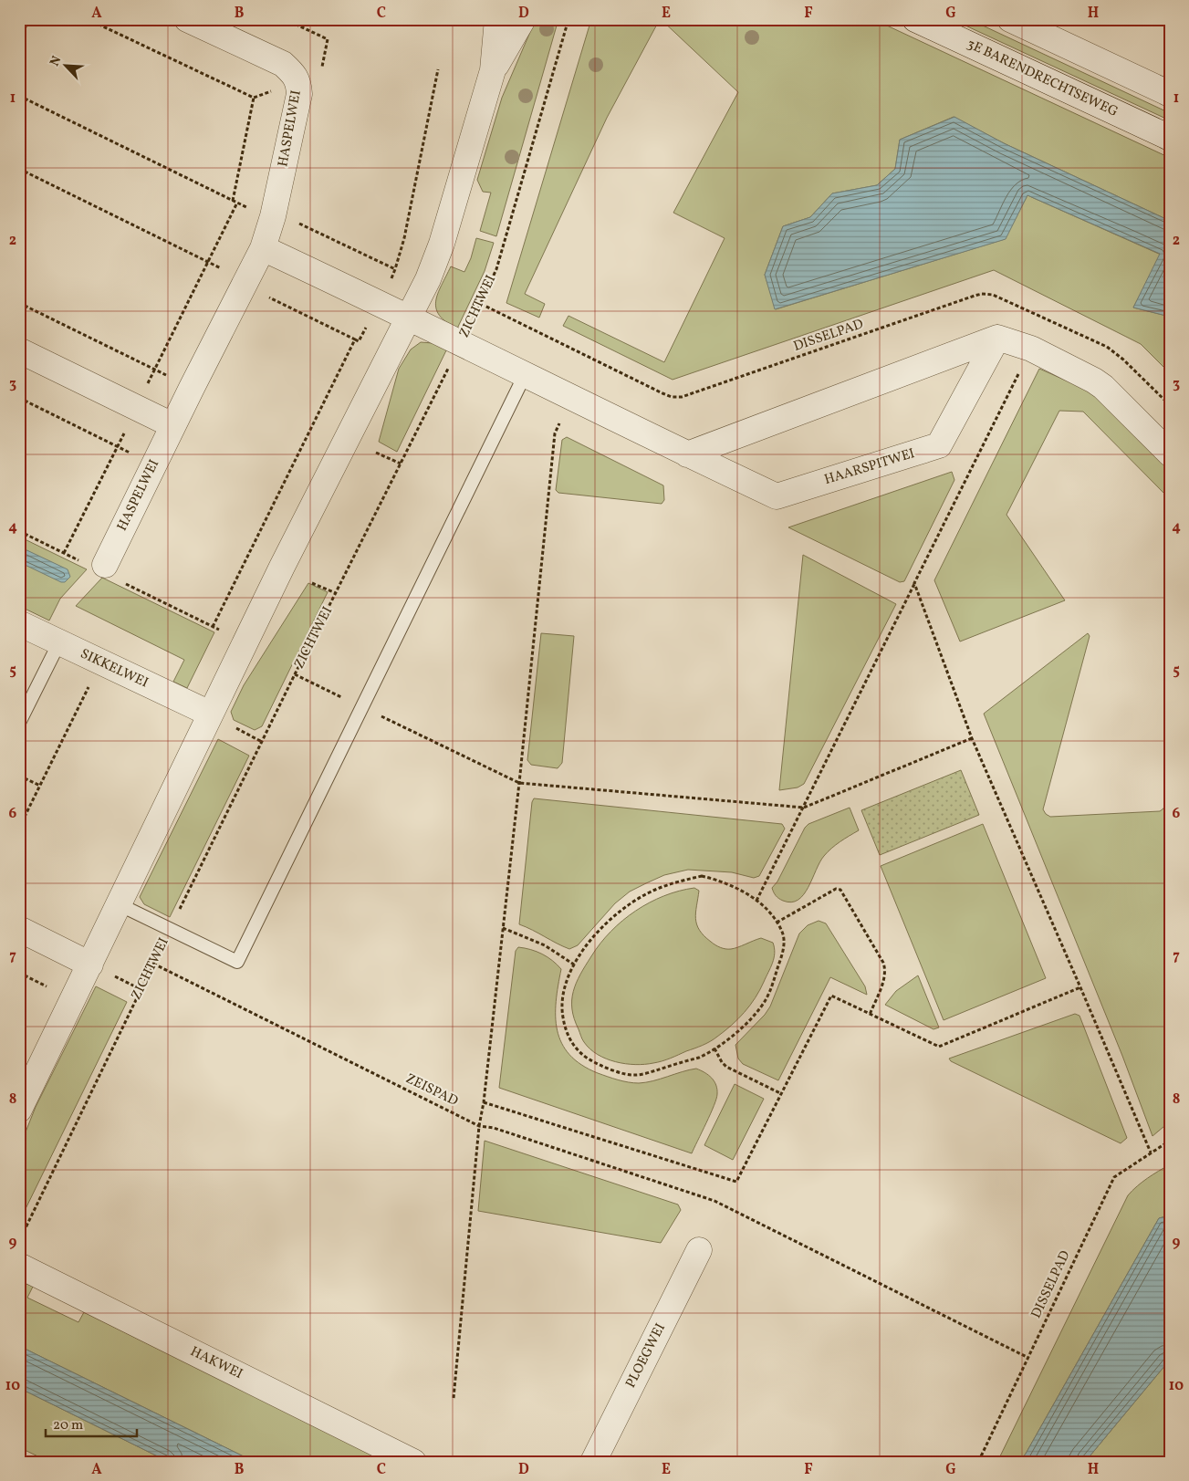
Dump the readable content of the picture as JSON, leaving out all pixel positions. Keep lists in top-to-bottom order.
{
  "streets": {
    "street": [
      "3E BARENDRECHTSEWEG",
      "HASPELWEI",
      "HAARSPITWEI",
      "SIKKELWEI",
      "PLOEGWEI",
      "HAKWEI"
    ],
    "path": ["ZICHTWEI", "DISSELPAD", "ZEISPAD"]
  },
  "crossings": [
    ["ZICHTWEI", "DISSELPAD"],
    ["ZICHTWEI", "HAARSPITWEI"],
    ["ZICHTWEI", "ZEISPAD"],
    ["DISSELPAD", "ZEISPAD"]
  ],
  "scale_bar": "20 m",
  "north": "top left",
  "grid": {
    "columns": [
      "A",
      "B",
      "C",
      "D",
      "E",
      "F",
      "G",
      "H"
    ],
    "rows": [
      "1",
      "2",
      "3",
      "4",
      "5",
      "6",
      "7",
      "8",
      "9",
      "10"
    ]
  }
}
